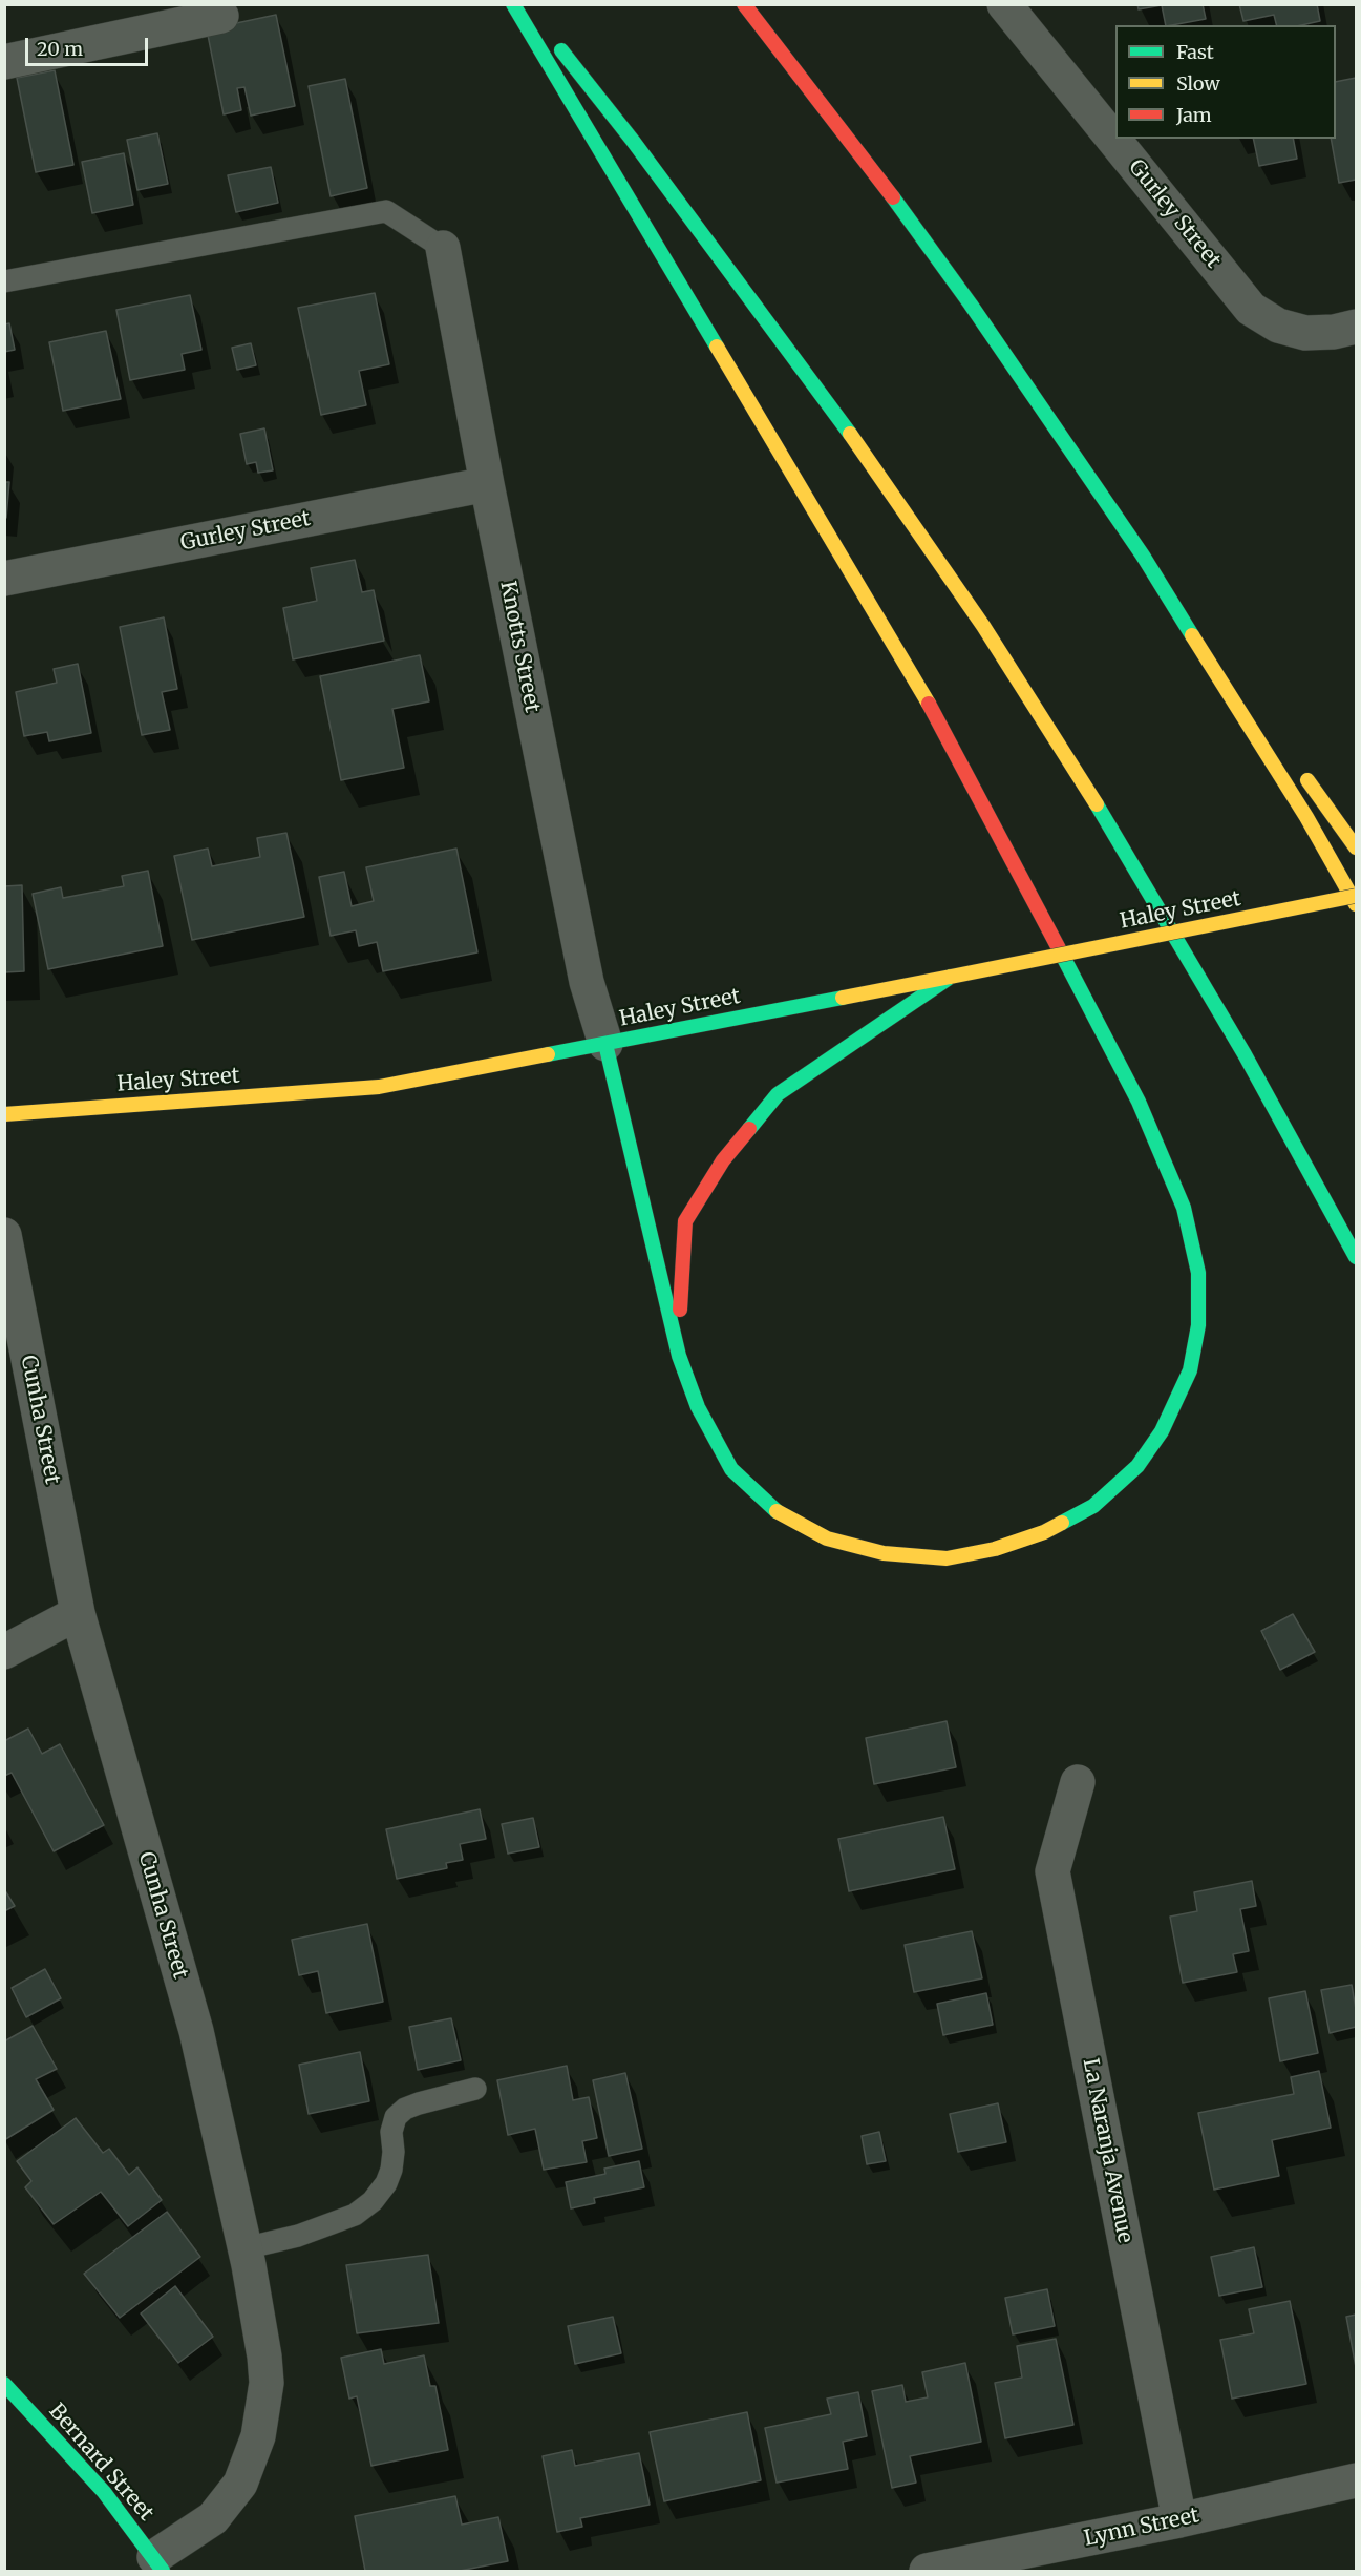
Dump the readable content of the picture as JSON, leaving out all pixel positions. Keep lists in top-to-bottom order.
{
  "streets": {
    "main road": ["Haley Street", "Bernard Street"],
    "street": [
      "Gurley Street",
      "Knotts Street",
      "Cunha Street",
      "La Naranja Avenue",
      "Lynn Street"
    ]
  },
  "crossings": [
    ["Gurley Street", "Knotts Street"],
    ["Knotts Street", "Haley Street"],
    ["Cunha Street", "Bernard Street"],
    ["La Naranja Avenue", "Lynn Street"]
  ],
  "legend": ["Fast", "Slow", "Jam"],
  "scale_bar": "20 m"
}
